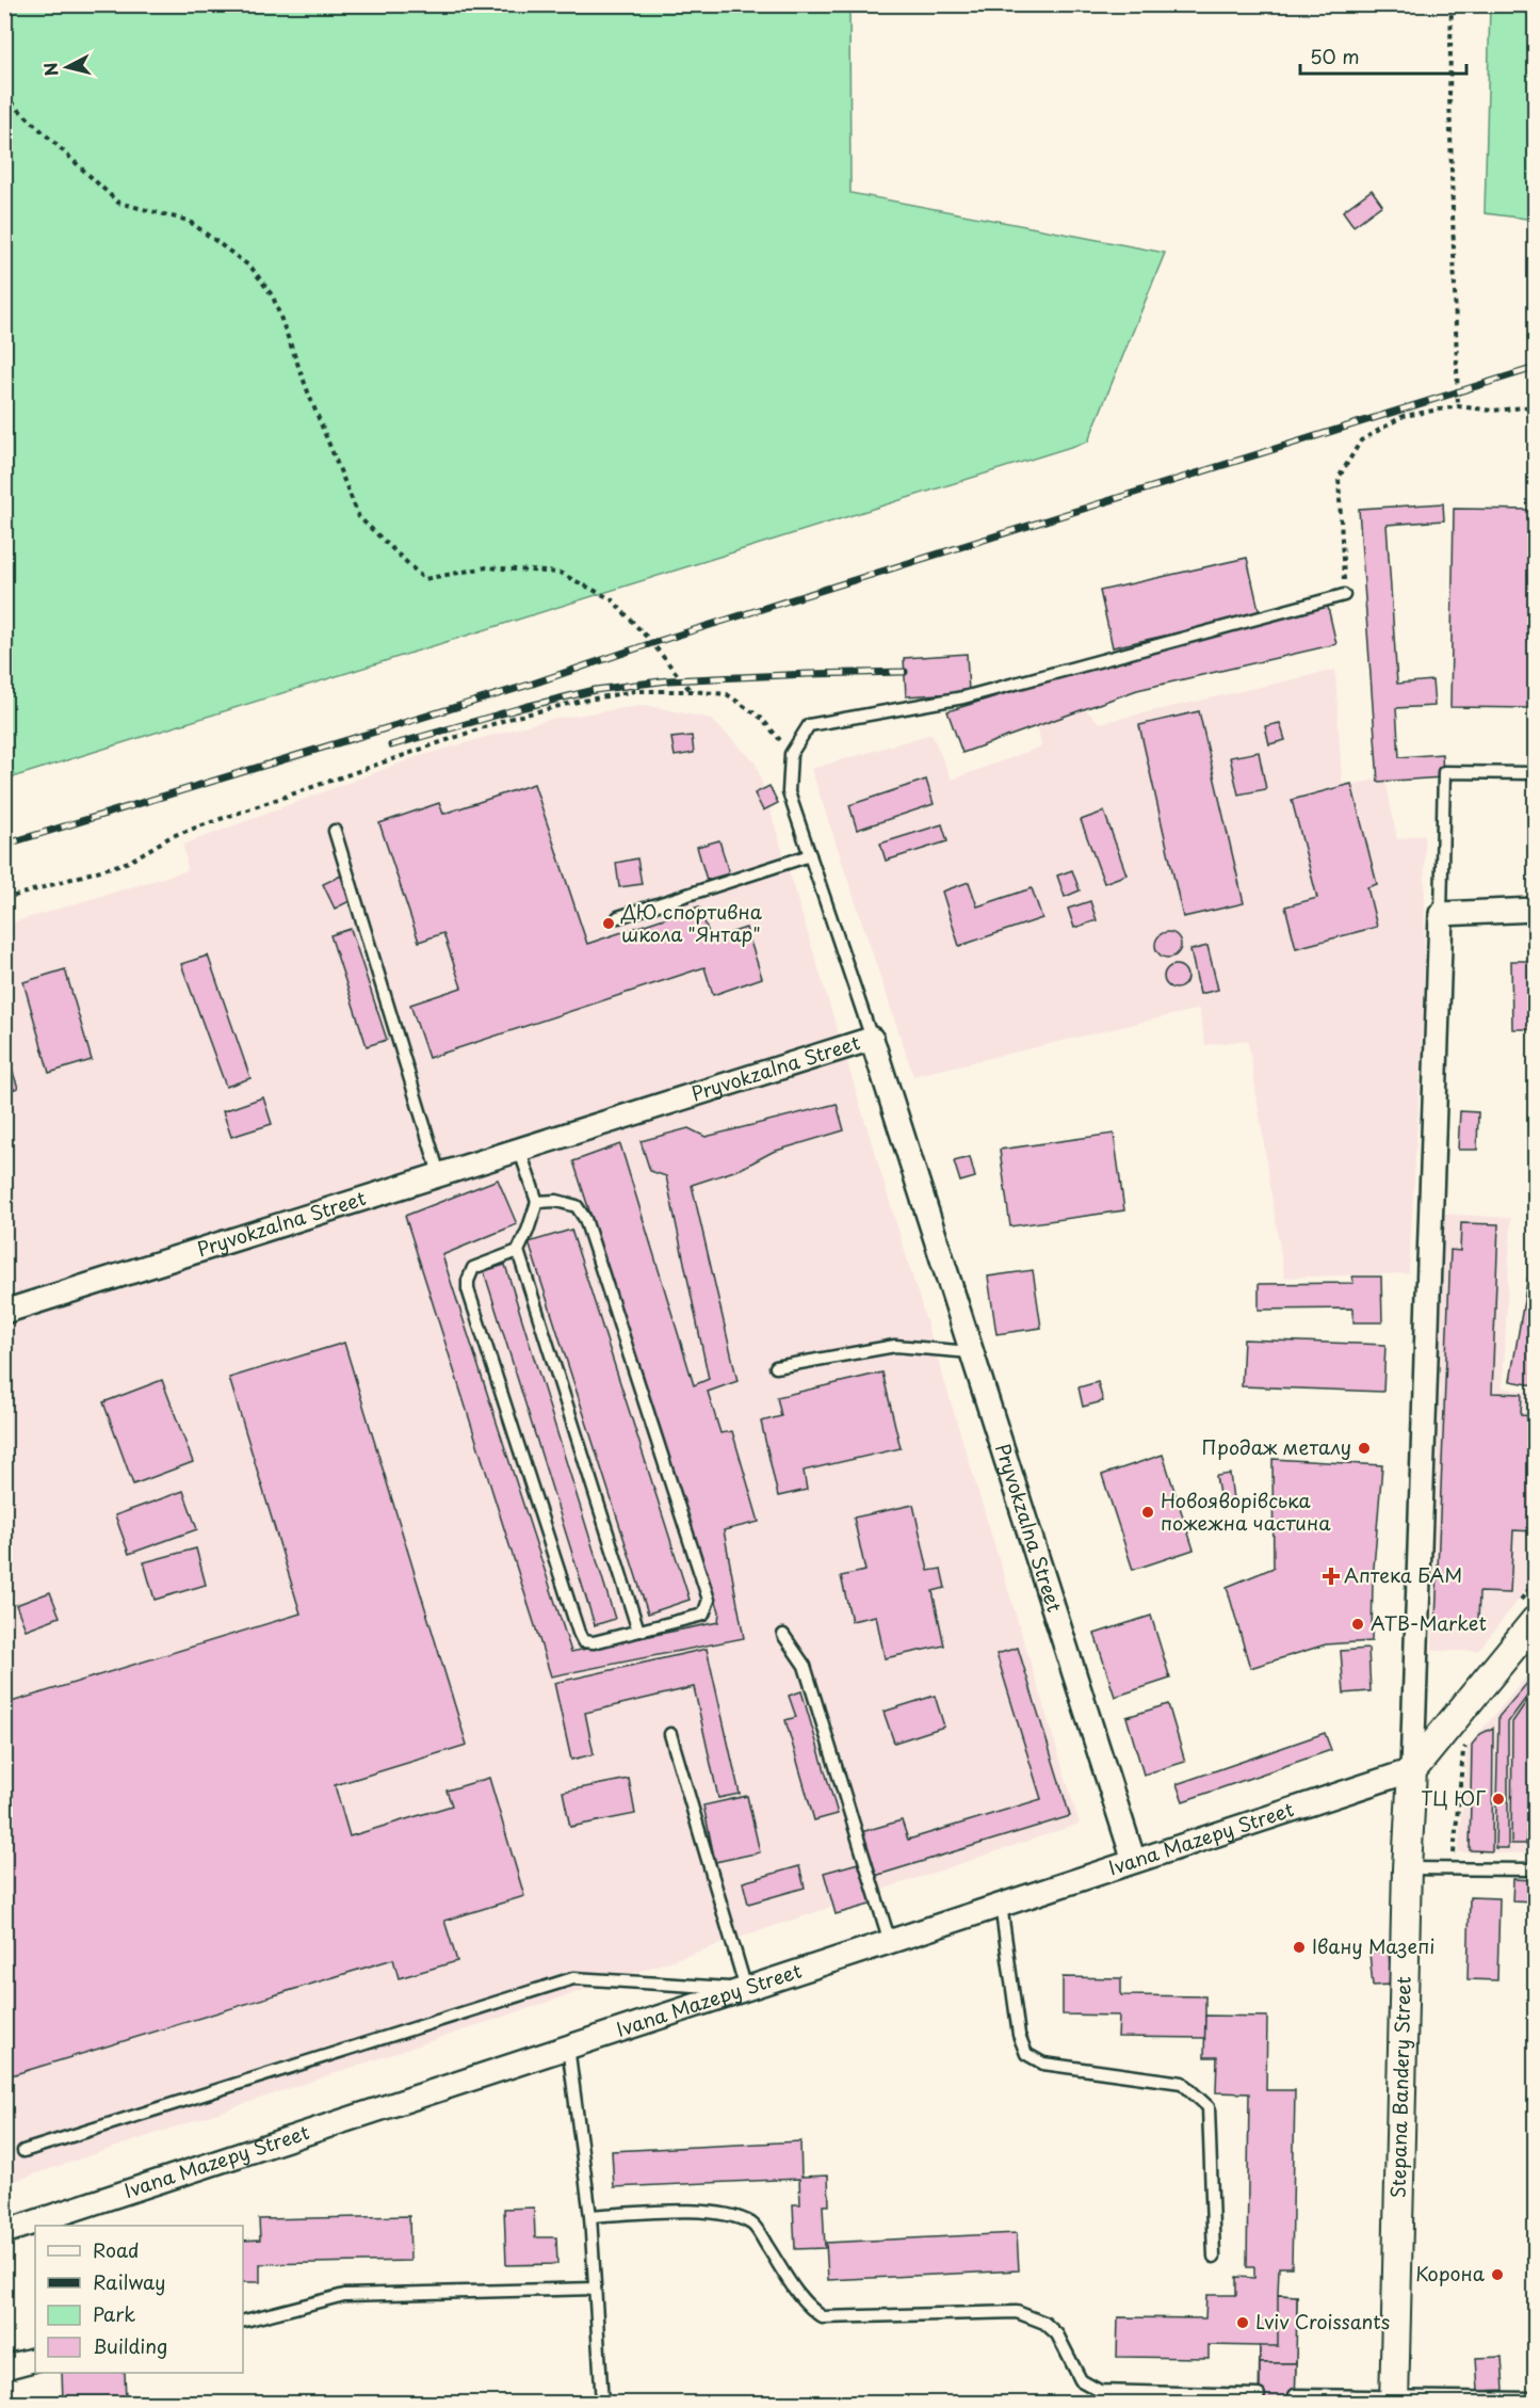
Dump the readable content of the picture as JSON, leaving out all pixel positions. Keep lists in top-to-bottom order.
{
  "streets": {
    "street": ["Pryvokzalna Street", "Ivana Mazepy Street", "Stepana Bandery Street"]
  },
  "crossings": [
    ["Pryvokzalna Street", "Ivana Mazepy Street"],
    ["Ivana Mazepy Street", "Stepana Bandery Street"]
  ],
  "places": {
    "other": [
      "ДЮ спортивна школа \"Янтар\"",
      "Продаж металу",
      "Новояворівська пожежна частина",
      "ATB-Market",
      "ТЦ ЮГ",
      "Івану Мазепі",
      "Корона",
      "Lviv Croissants"
    ],
    "health": ["Аптека БАМ"]
  },
  "legend": [
    "Road",
    "Railway",
    "Park",
    "Building"
  ],
  "scale_bar": "50 m",
  "north": "left"
}
